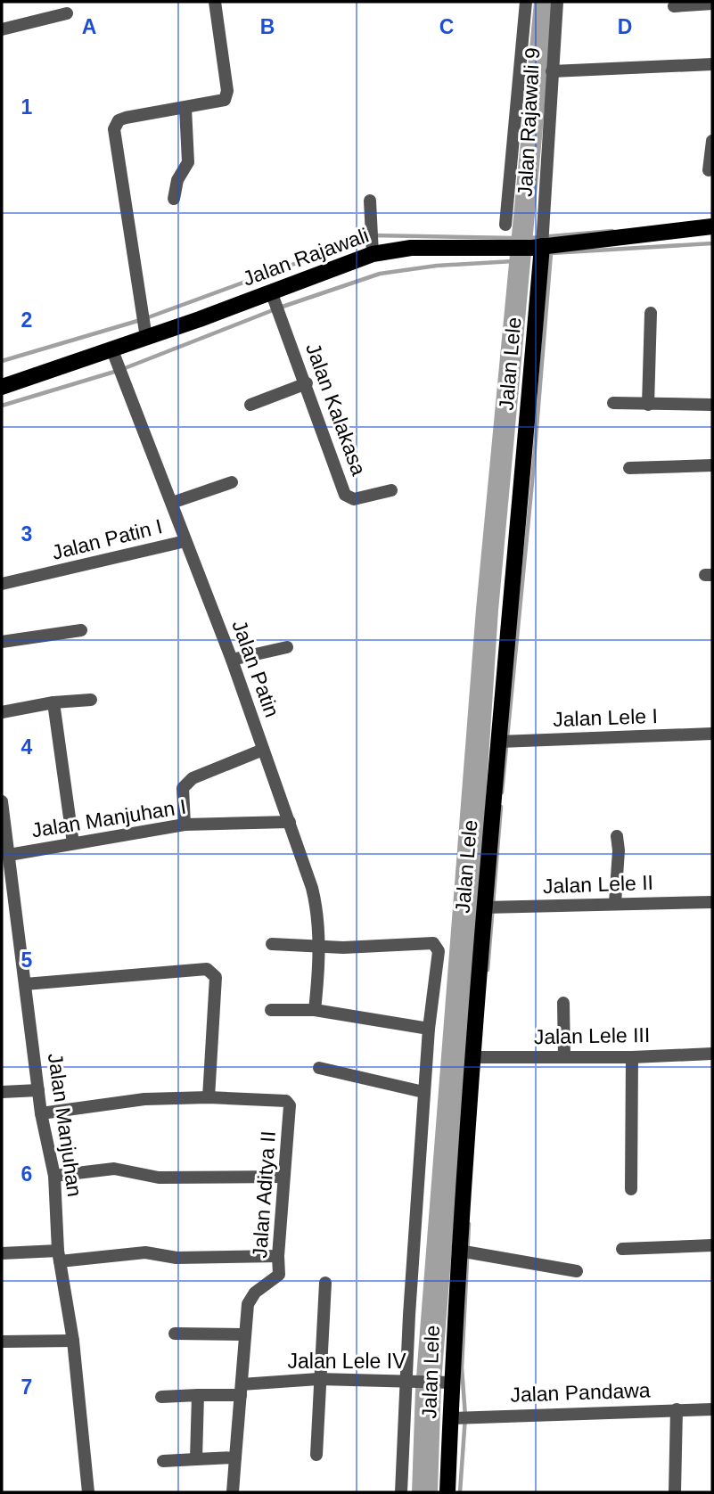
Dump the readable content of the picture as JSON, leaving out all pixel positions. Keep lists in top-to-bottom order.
{
  "streets": {
    "main road": ["Jalan Rajawali", "Jalan Lele"],
    "street": [
      "Jalan Rajawali 9",
      "Jalan Kalakasa",
      "Jalan Patin I",
      "Jalan Patin",
      "Jalan Lele I",
      "Jalan Manjuhan I",
      "Jalan Lele II",
      "Jalan Lele III",
      "Jalan Manjuhan",
      "Jalan Aditya II",
      "Jalan Lele IV",
      "Jalan Pandawa"
    ]
  },
  "crossings": [
    ["Jalan Rajawali 9", "Jalan Rajawali"],
    ["Jalan Rajawali 9", "Jalan Lele"],
    ["Jalan Rajawali", "Jalan Lele"],
    ["Jalan Rajawali", "Jalan Kalakasa"],
    ["Jalan Rajawali", "Jalan Patin"],
    ["Jalan Lele", "Jalan Lele I"],
    ["Jalan Lele", "Jalan Lele II"],
    ["Jalan Lele", "Jalan Lele III"],
    ["Jalan Lele", "Jalan Lele IV"],
    ["Jalan Lele", "Jalan Pandawa"],
    ["Jalan Patin I", "Jalan Patin"],
    ["Jalan Patin", "Jalan Manjuhan I"],
    ["Jalan Manjuhan I", "Jalan Manjuhan"],
    ["Jalan Manjuhan", "Jalan Aditya II"],
    ["Jalan Aditya II", "Jalan Lele IV"]
  ],
  "grid": {
    "columns": [
      "A",
      "B",
      "C",
      "D"
    ],
    "rows": [
      "1",
      "2",
      "3",
      "4",
      "5",
      "6",
      "7"
    ]
  }
}
